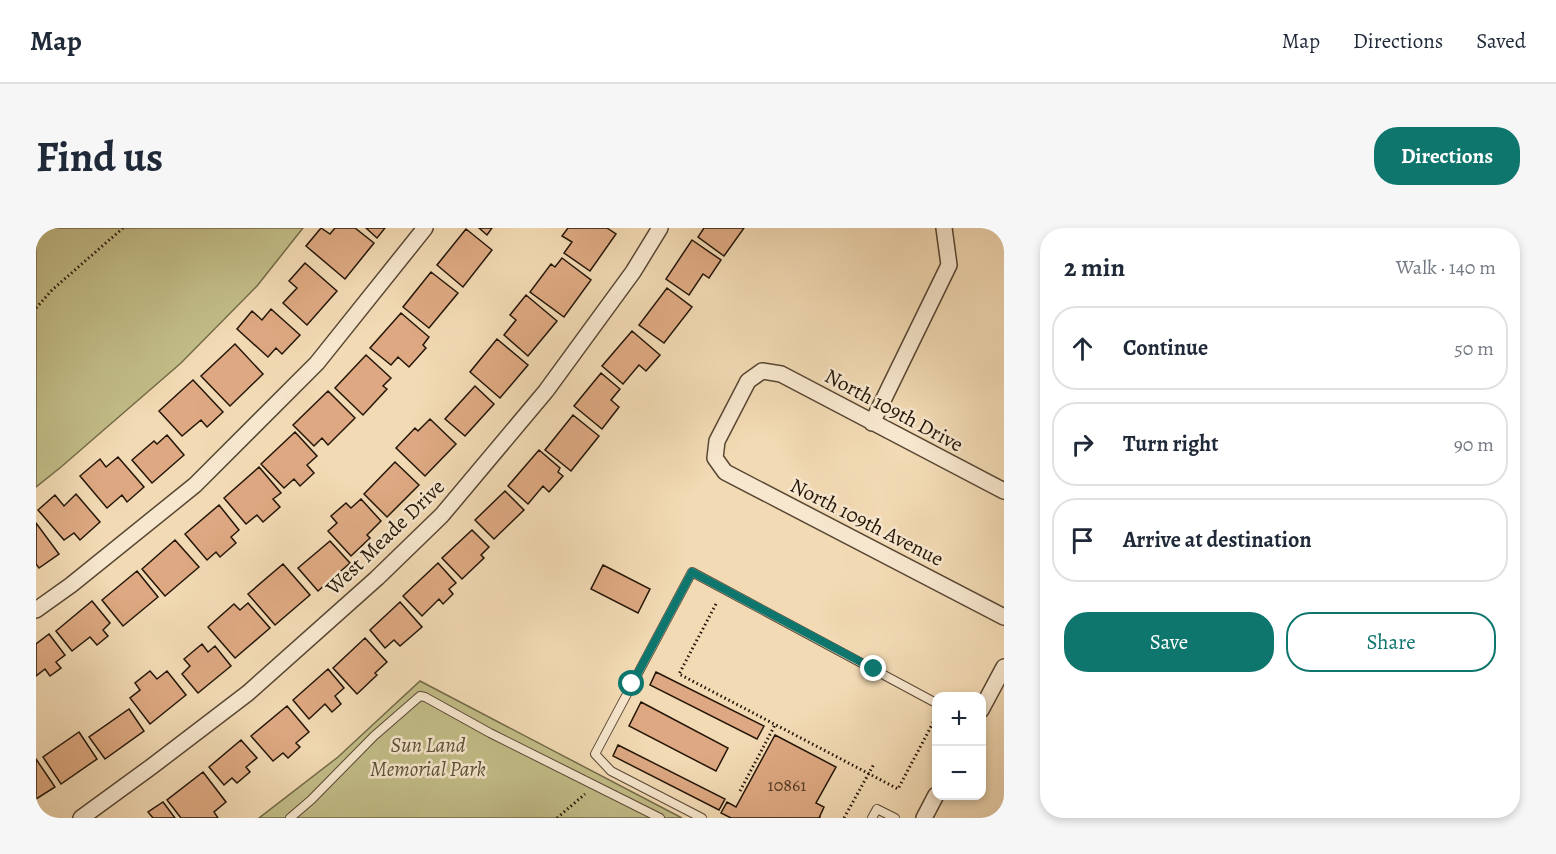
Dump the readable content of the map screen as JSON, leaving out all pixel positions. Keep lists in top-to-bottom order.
{
  "streets": {
    "street": ["North 109th Drive", "North 109th Avenue", "West Meade Drive"]
  },
  "crossings": [
    ["North 109th Drive", "North 109th Avenue"]
  ],
  "parks": ["Sun Land Memorial Park"],
  "house_numbers": ["10861"],
  "page": {
    "header": "Map",
    "nav": ["Map", "Directions", "Saved"],
    "buttons": [
      "Directions",
      ["Save", "Share"]
    ],
    "title": "Find us",
    "heading": ["2 min", "Walk · 140 m"],
    "list": [
      ["Continue", "50 m"],
      ["Turn right", "90 m"],
      "Arrive at destination"
    ],
    "map_buttons": ["+", "−"]
  }
}
